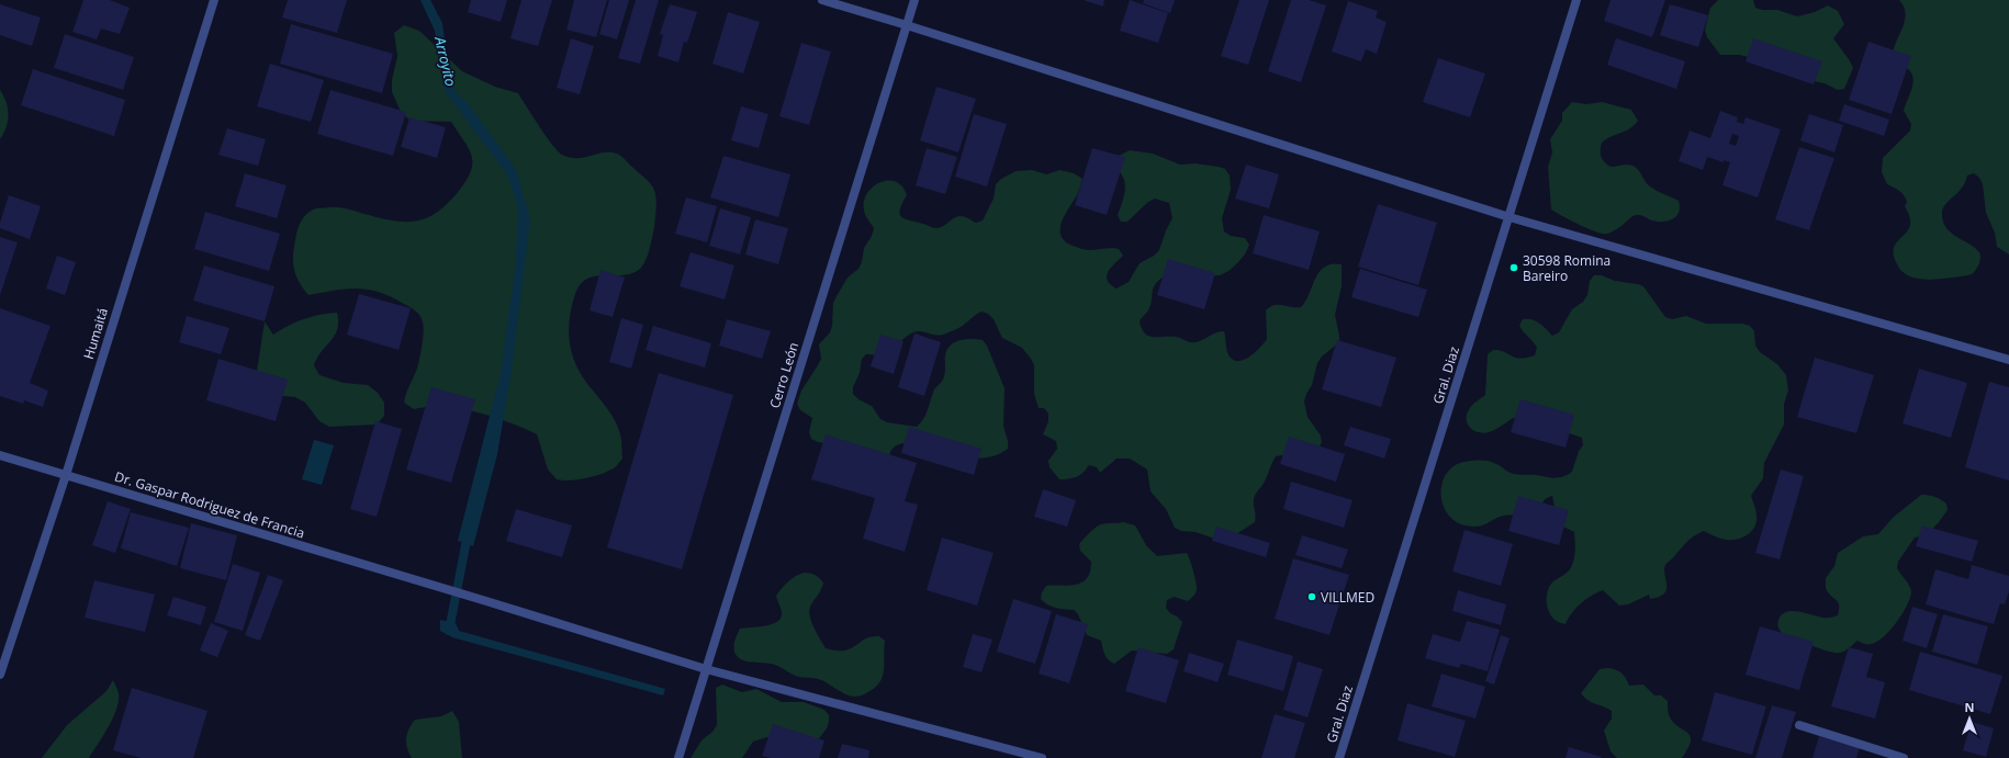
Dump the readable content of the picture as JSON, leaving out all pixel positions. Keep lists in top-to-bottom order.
{
  "streets": {
    "street": [
      "Humaitá",
      "Cerro León",
      "Gral. Diaz",
      "Dr. Gaspar Rodriguez de Francia"
    ]
  },
  "crossings": [
    ["Humaitá", "Dr. Gaspar Rodriguez de Francia"],
    ["Cerro León", "Dr. Gaspar Rodriguez de Francia"]
  ],
  "water": ["Arroyito"],
  "places": ["30598 Romina Bareiro", "VILLMED"],
  "north": "top"
}
